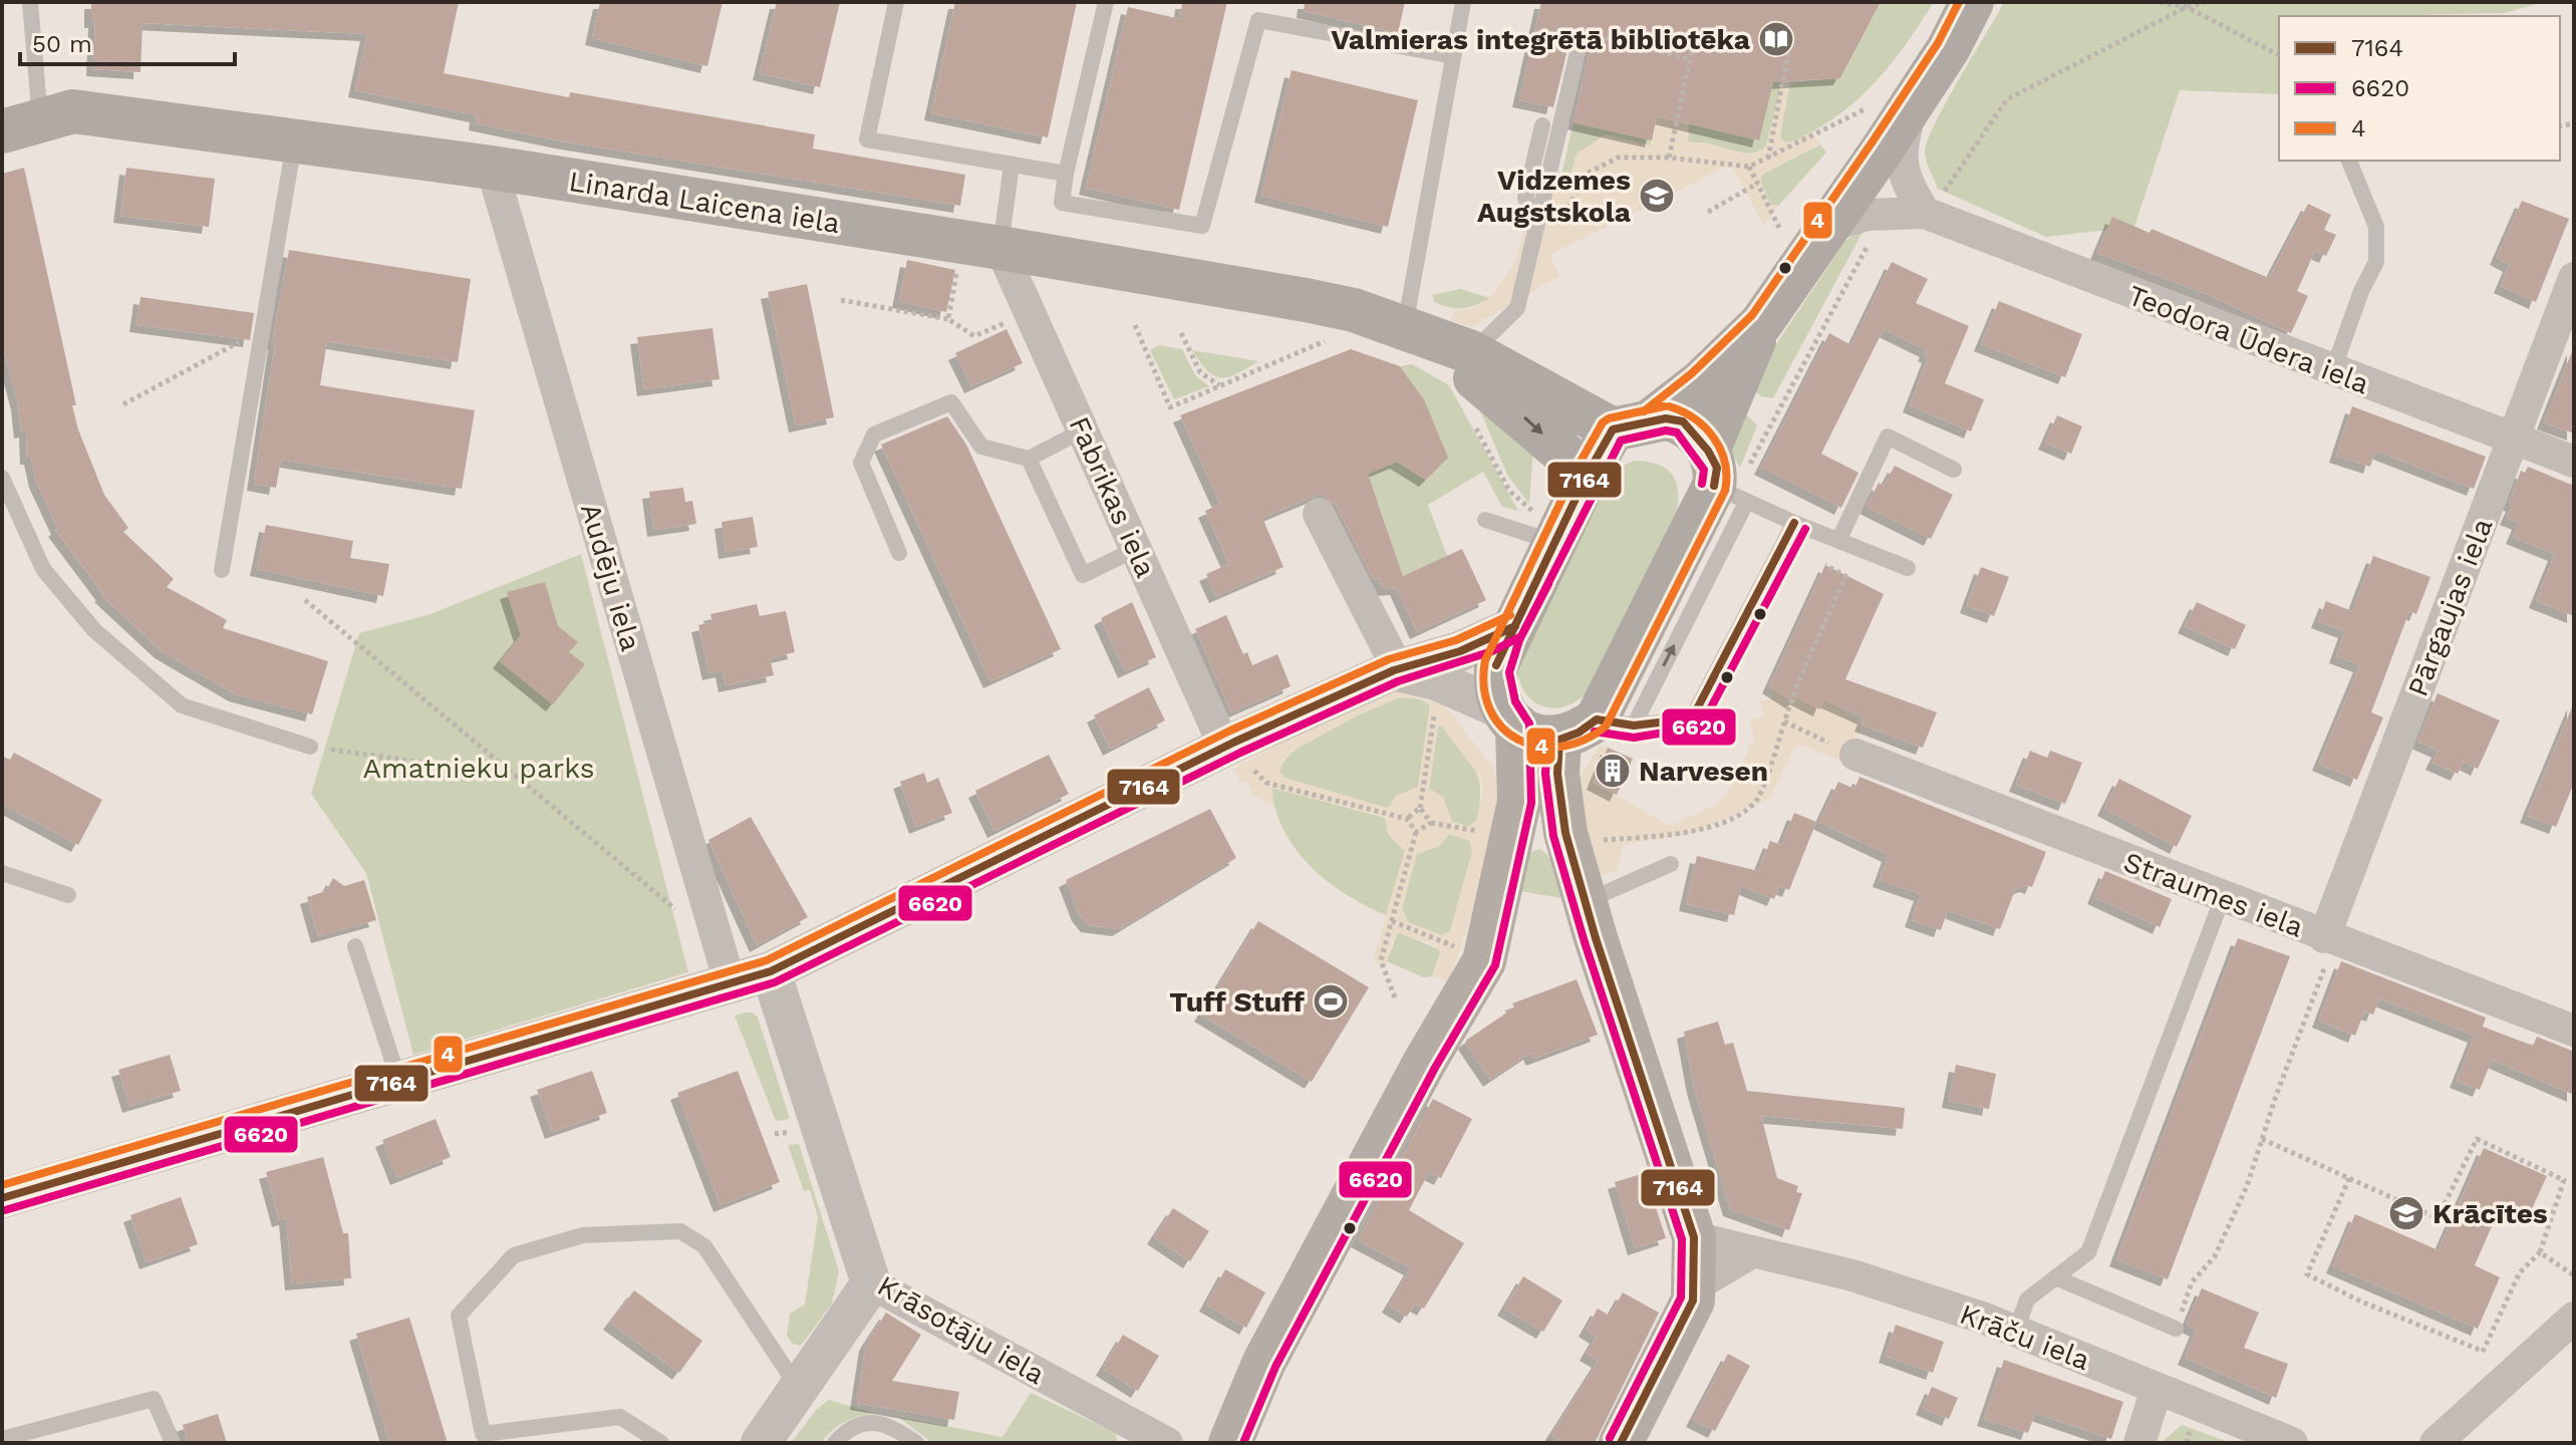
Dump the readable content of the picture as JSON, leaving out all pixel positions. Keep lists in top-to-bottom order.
{
  "streets": {
    "main road": ["Linarda Laicena iela"],
    "street": [
      "Teodora Ūdera iela",
      "Fabrikas iela",
      "Audēju iela",
      "Pārgaujas iela",
      "Straumes iela",
      "Krāsotāju iela",
      "Krāču iela"
    ]
  },
  "crossings": [
    ["Linarda Laicena iela", "Fabrikas iela"],
    ["Linarda Laicena iela", "Audēju iela"],
    ["Teodora Ūdera iela", "Pārgaujas iela"],
    ["Pārgaujas iela", "Straumes iela"]
  ],
  "parks": ["Amatnieku parks"],
  "places": {
    "library": ["Valmieras integrētā bibliotēka"],
    "school or university": ["Vidzemes Augstskola", "Krācītes"],
    "building": ["Narvesen"],
    "sports": ["Tuff Stuff"]
  },
  "lines": ["transit line 4", "transit line 7164", "transit line 6620"],
  "legend": ["7164", "6620", "4"],
  "scale_bar": "50 m"
}
